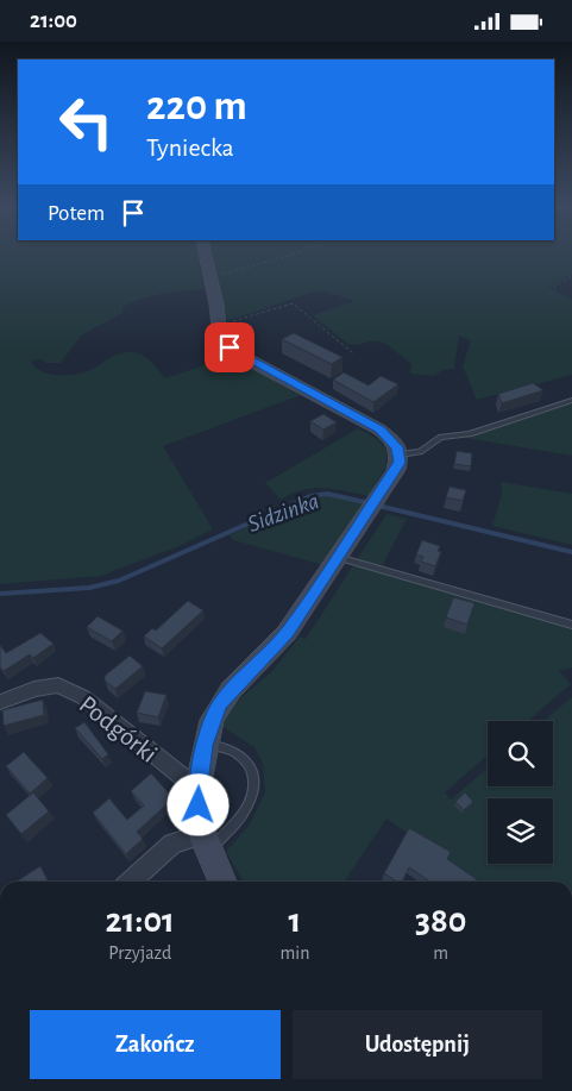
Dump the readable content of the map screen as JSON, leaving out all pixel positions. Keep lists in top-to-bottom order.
{
  "streets": {
    "street": ["Podgórki"]
  },
  "water": ["Sidzinka"],
  "page": {
    "status": "21:00",
    "turn": ["220 m", "Tyniecka"],
    "then": "Potem",
    "eta": [
      "21:01",
      "Przyjazd",
      "1",
      "min",
      "380",
      "m"
    ],
    "buttons": ["Zakończ", "Udostępnij"]
  }
}
